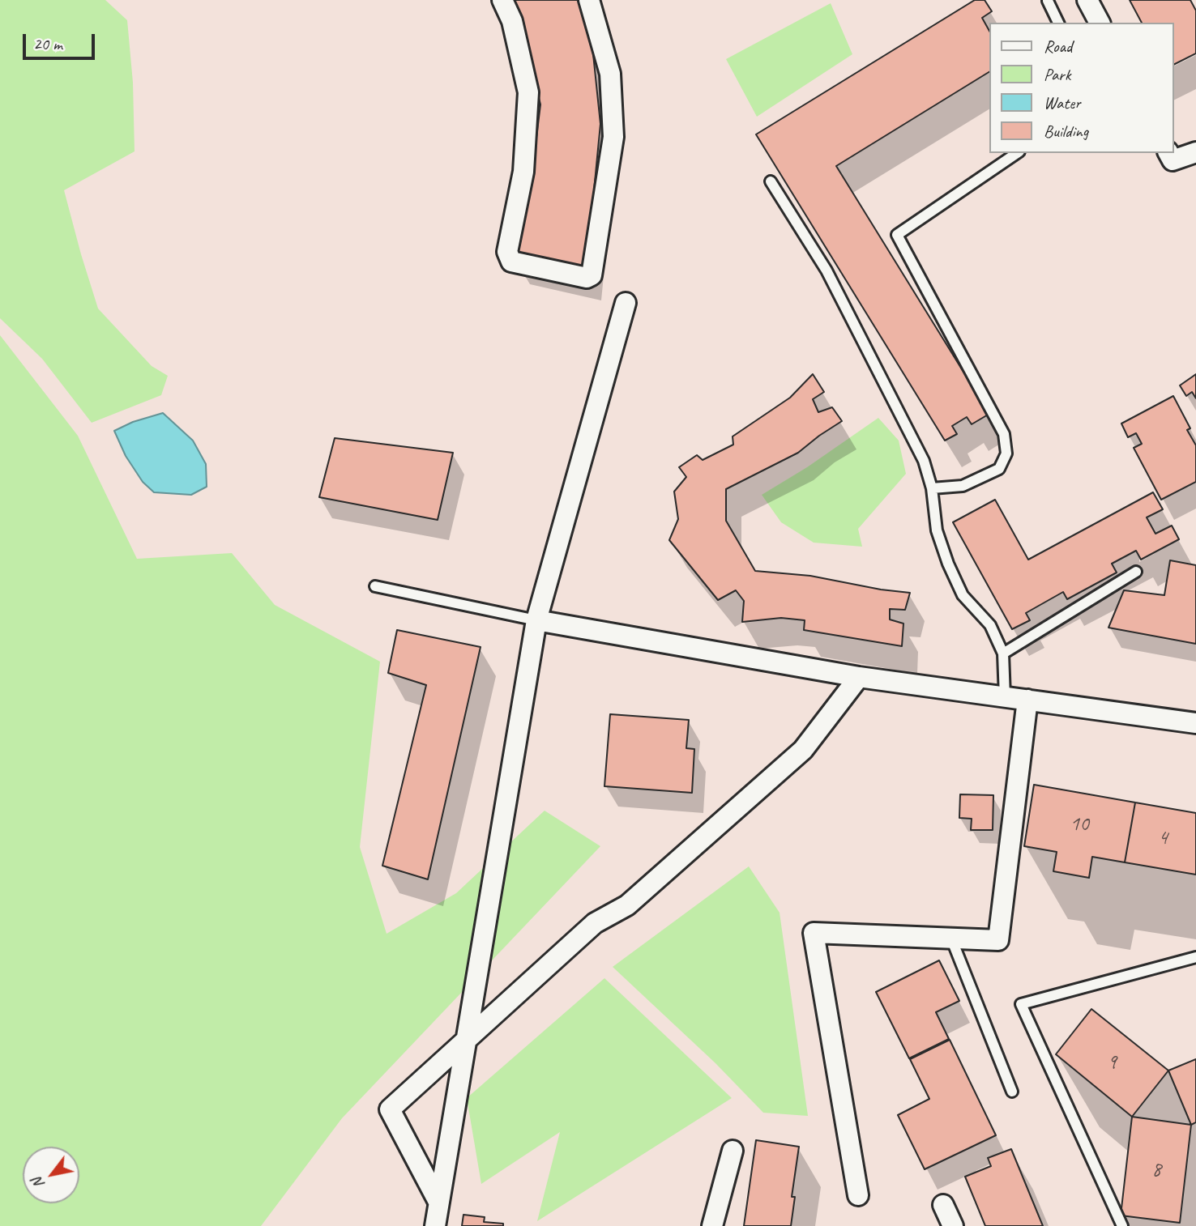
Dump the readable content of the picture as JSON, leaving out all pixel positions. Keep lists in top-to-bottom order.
{
  "house_numbers": [
    "10",
    "4",
    "9",
    "8"
  ],
  "legend": [
    "Road",
    "Park",
    "Water",
    "Building"
  ],
  "scale_bar": "20 m",
  "north": "bottom left"
}
